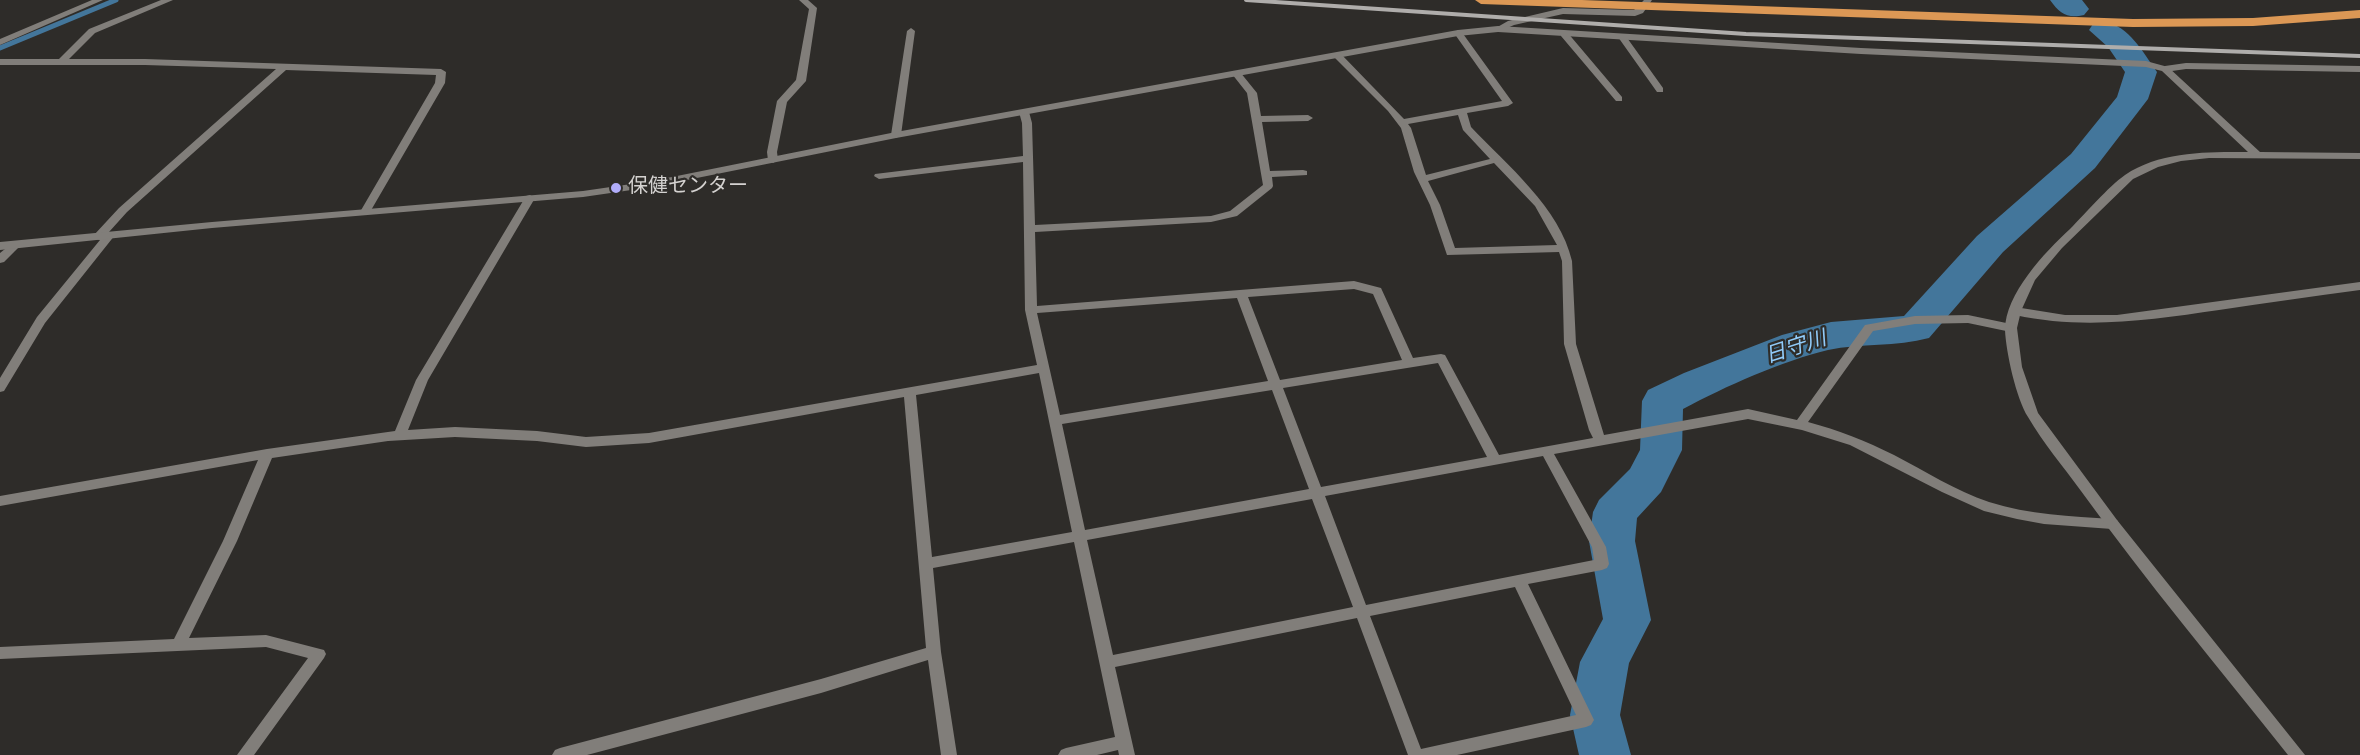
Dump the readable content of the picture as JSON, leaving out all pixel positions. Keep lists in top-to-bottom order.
{
  "water": ["日守川"],
  "places": ["保健センター"]
}
